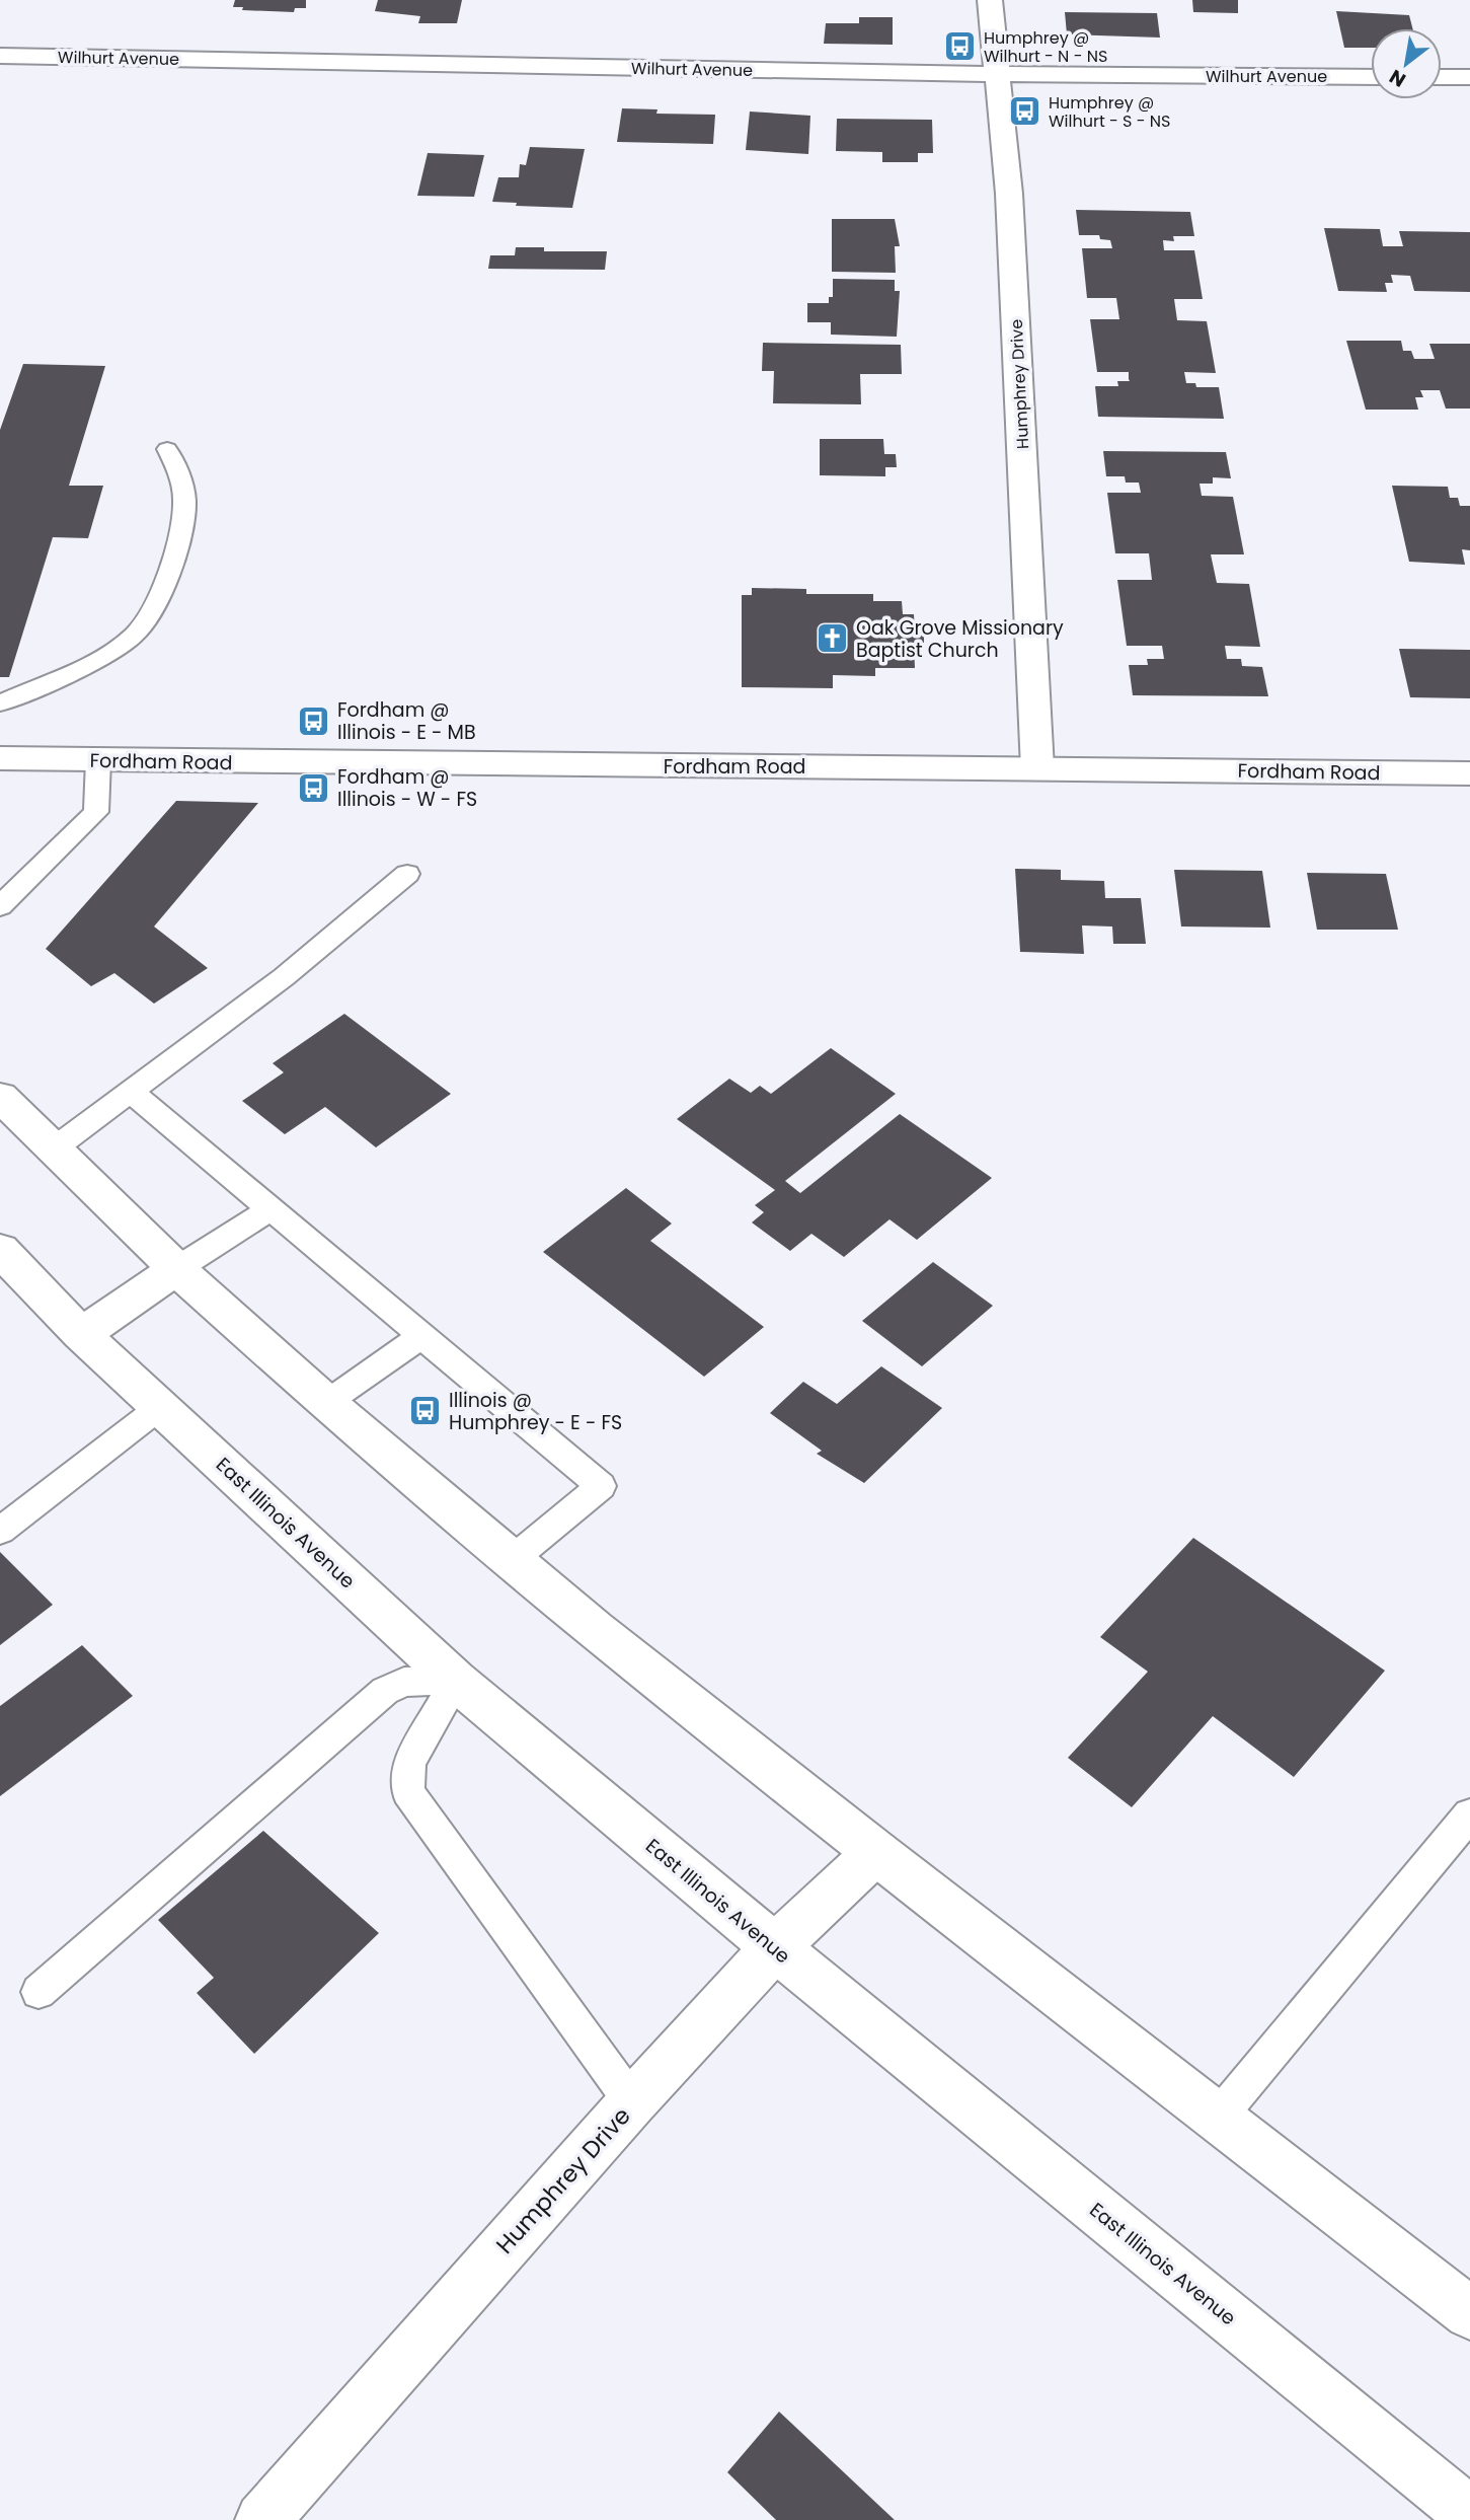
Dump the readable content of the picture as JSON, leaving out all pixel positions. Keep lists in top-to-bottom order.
{
  "streets": {
    "street": [
      "Wilhurt Avenue",
      "Humphrey Drive",
      "Fordham Road",
      "East Illinois Avenue"
    ]
  },
  "crossings": [
    ["Wilhurt Avenue", "Humphrey Drive"],
    ["Humphrey Drive", "Fordham Road"],
    ["Humphrey Drive", "East Illinois Avenue"]
  ],
  "places": {
    "bus stop": [
      "Humphrey @ Wilhurt - N - NS",
      "Humphrey @ Wilhurt - S - NS",
      "Fordham @ Illinois - E - MB",
      "Fordham @ Illinois - W - FS",
      "Illinois @ Humphrey - E - FS"
    ],
    "church": ["Oak Grove Missionary Baptist Church"]
  },
  "north": "bottom left"
}
